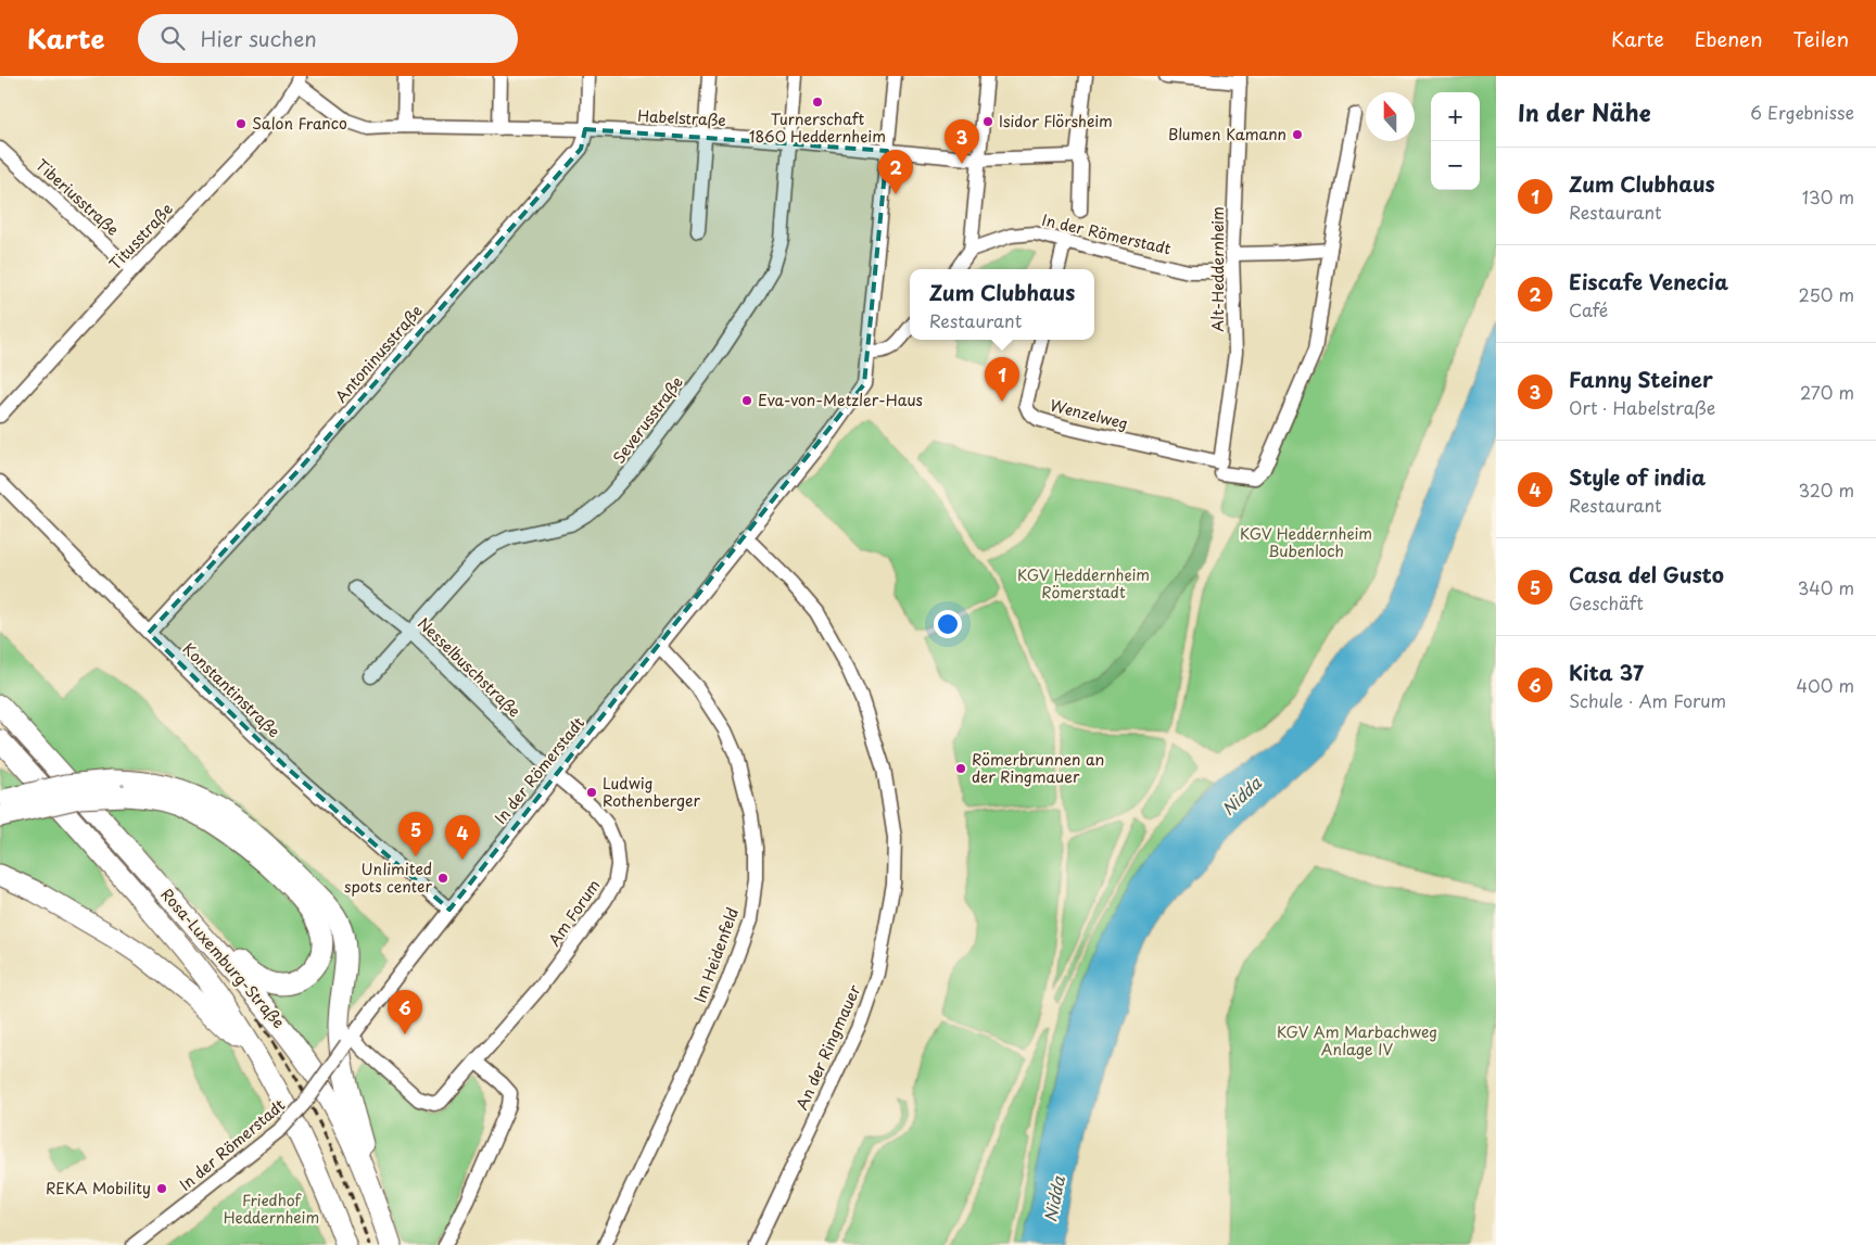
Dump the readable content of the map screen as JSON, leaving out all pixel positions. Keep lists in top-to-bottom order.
{
  "streets": {
    "highway": ["Rosa-Luxemburg-Straße"],
    "street": [
      "Habelstraße",
      "Tiberiusstraße",
      "In der Römerstadt",
      "Titusstraße",
      "Alt-Heddernheim",
      "Antoninusstraße",
      "Wenzelweg",
      "Severusstraße",
      "Nesselbuschstraße",
      "Konstantinstraße",
      "Am Forum",
      "Im Heidenfeld",
      "An der Ringmauer"
    ]
  },
  "crossings": [
    ["Habelstraße", "In der Römerstadt"],
    ["Habelstraße", "Titusstraße"],
    ["Habelstraße", "Antoninusstraße"],
    ["Habelstraße", "Severusstraße"],
    ["Tiberiusstraße", "Titusstraße"],
    ["In der Römerstadt", "Alt-Heddernheim"],
    ["In der Römerstadt", "Nesselbuschstraße"],
    ["In der Römerstadt", "Konstantinstraße"],
    ["In der Römerstadt", "Am Forum"],
    ["In der Römerstadt", "Im Heidenfeld"],
    ["In der Römerstadt", "An der Ringmauer"],
    ["Alt-Heddernheim", "Wenzelweg"],
    ["Antoninusstraße", "Konstantinstraße"],
    ["Severusstraße", "Nesselbuschstraße"],
    ["Nesselbuschstraße", "Am Forum"]
  ],
  "water": ["Nidda"],
  "parks": [
    "KGV Heddernheim Bubenloch",
    "KGV Heddernheim Römerstadt",
    "KGV Am Marbachweg Anlage IV",
    "Friedhof Heddernheim"
  ],
  "places": [
    "Turnerschaft 1860 Heddernheim",
    "Isidor Flörsheim",
    "Salon Franco",
    "Blumen Kamann",
    "Eva-von-Metzler-Haus",
    "Römerbrunnen an der Ringmauer",
    "Ludwig Rothenberger",
    "Unlimited spots center",
    "REKA Mobility"
  ],
  "north": "top",
  "page": {
    "header": "Karte",
    "search": "Hier suchen",
    "nav": ["Karte", "Ebenen", "Teilen"],
    "heading": ["In der Nähe", "6 Ergebnisse"],
    "map_buttons": ["+", "−"],
    "pins": [
      "3",
      "2",
      "1",
      "5",
      "4",
      "6"
    ],
    "list": [
      {
        "mark": "1",
        "name": "Zum Clubhaus",
        "note": "Restaurant",
        "value": "130 m"
      },
      {
        "mark": "2",
        "name": "Eiscafe Venecia",
        "note": "Café",
        "value": "250 m"
      },
      {
        "mark": "3",
        "name": "Fanny Steiner",
        "note": "Ort · Habelstraße",
        "value": "270 m"
      },
      {
        "mark": "4",
        "name": "Style of india",
        "note": "Restaurant",
        "value": "320 m"
      },
      {
        "mark": "5",
        "name": "Casa del Gusto",
        "note": "Geschäft",
        "value": "340 m"
      },
      {
        "mark": "6",
        "name": "Kita 37",
        "note": "Schule · Am Forum",
        "value": "400 m"
      }
    ],
    "popup": ["Zum Clubhaus", "Restaurant"]
  }
}
